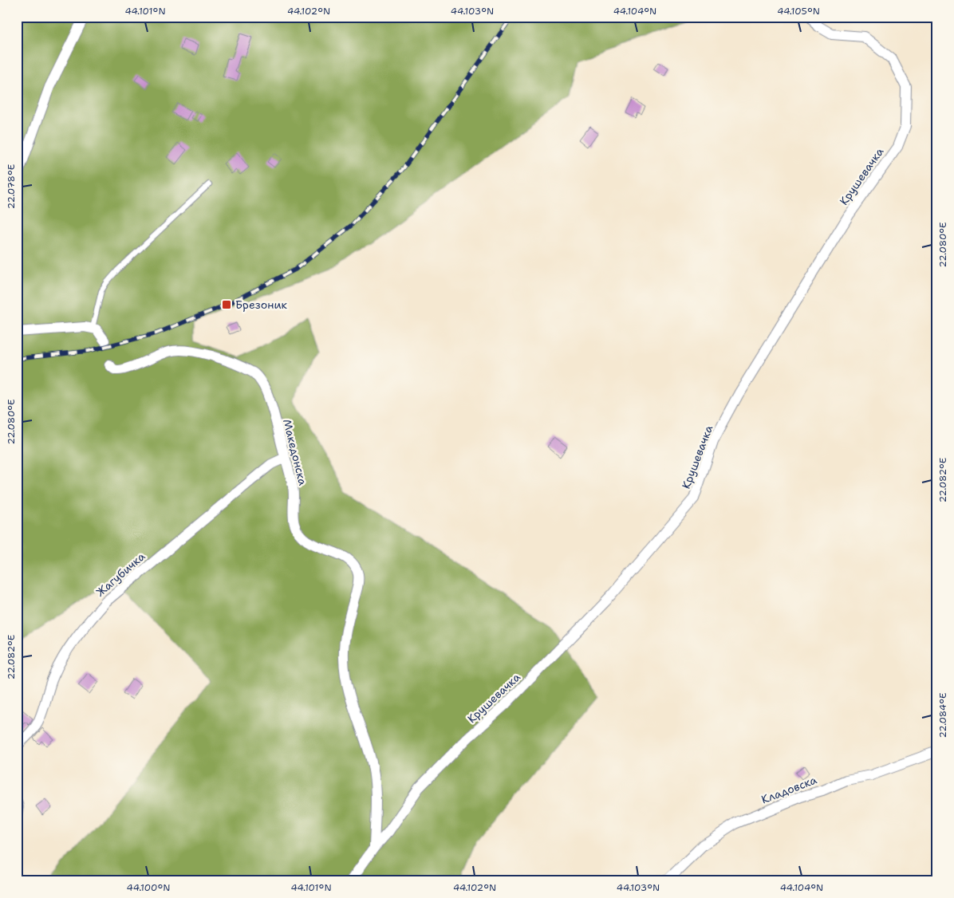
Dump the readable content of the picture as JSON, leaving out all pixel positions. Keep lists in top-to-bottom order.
{
  "streets": {
    "street": [
      "Крушевачка",
      "Македонска",
      "Жагубичка",
      "Кладовска"
    ]
  },
  "crossings": [
    ["Крушевачка", "Македонска"],
    ["Македонска", "Жагубичка"]
  ],
  "places": {
    "transit": ["Брезоник"]
  },
  "coordinates": [
    "44.101°N",
    "44.102°N",
    "44.103°N",
    "44.104°N",
    "44.105°N",
    "22.078°E",
    "22.080°E",
    "22.082°E",
    "22.084°E",
    "44.100°N"
  ]
}
